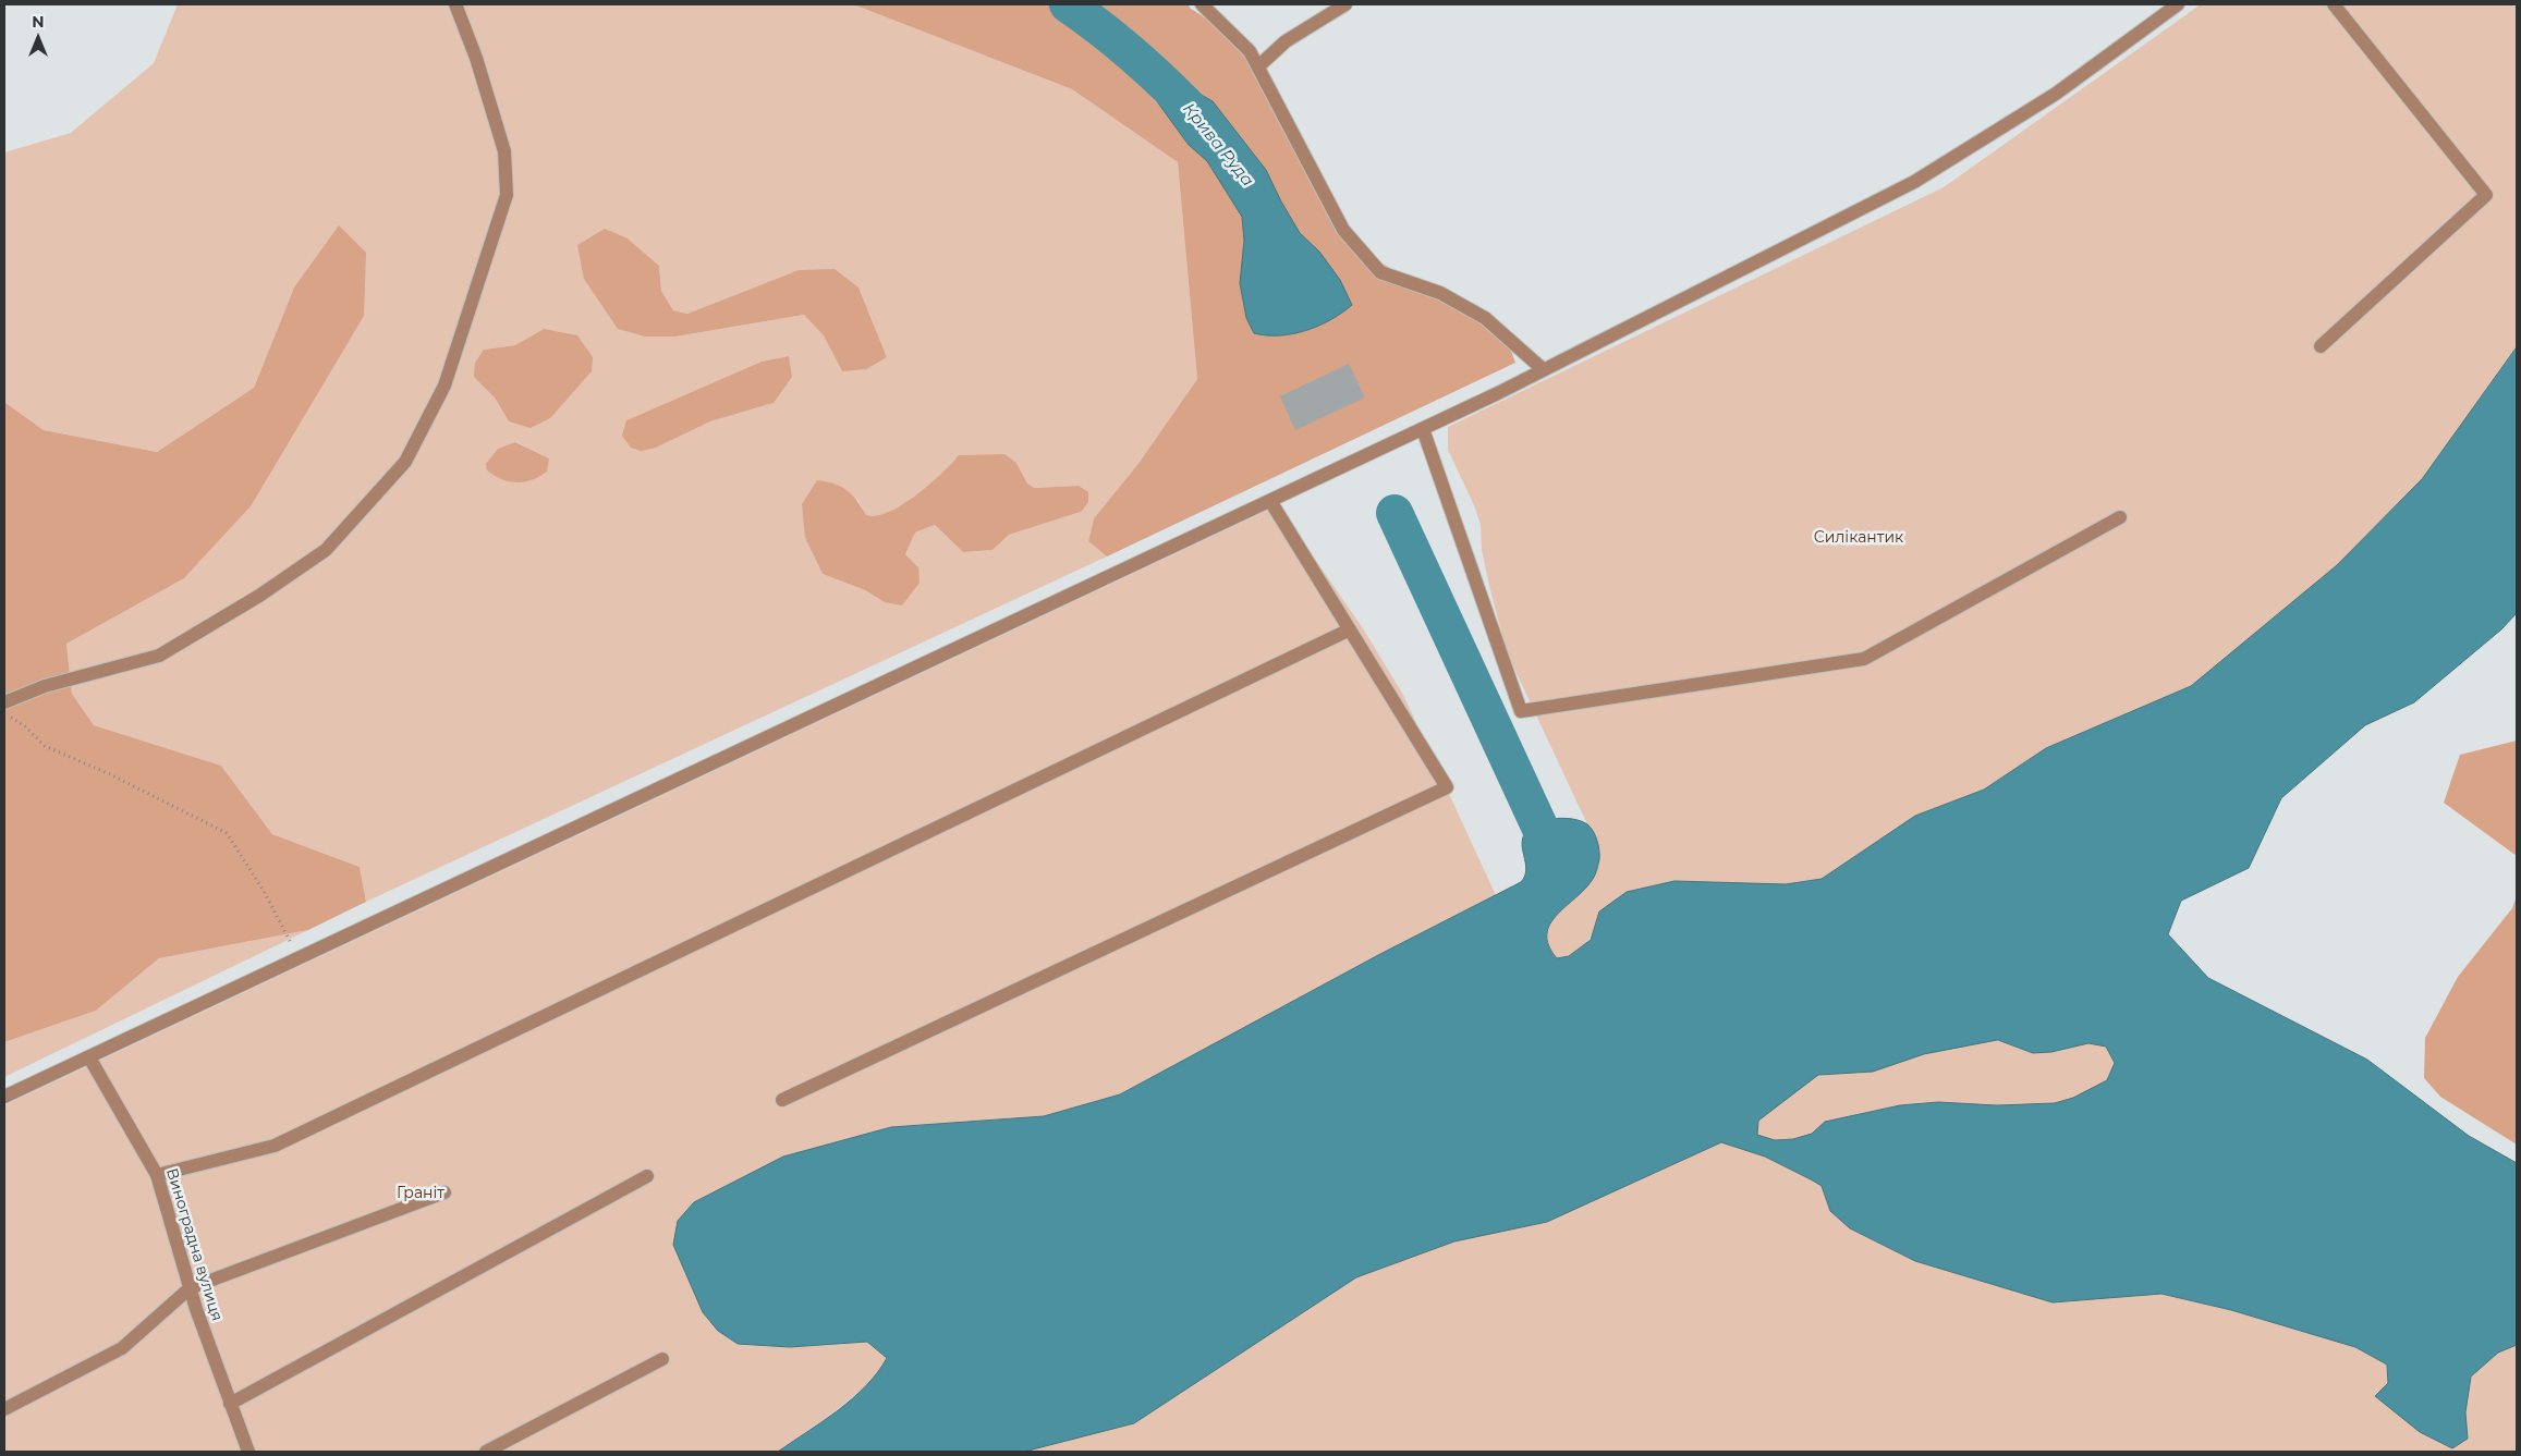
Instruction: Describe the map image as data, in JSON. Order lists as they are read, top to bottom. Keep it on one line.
{"streets":{"street":["Виноградна вулиця"]},"water":["Крива Руда"],"parks":["Силікантик","Граніт"],"north":"top"}
